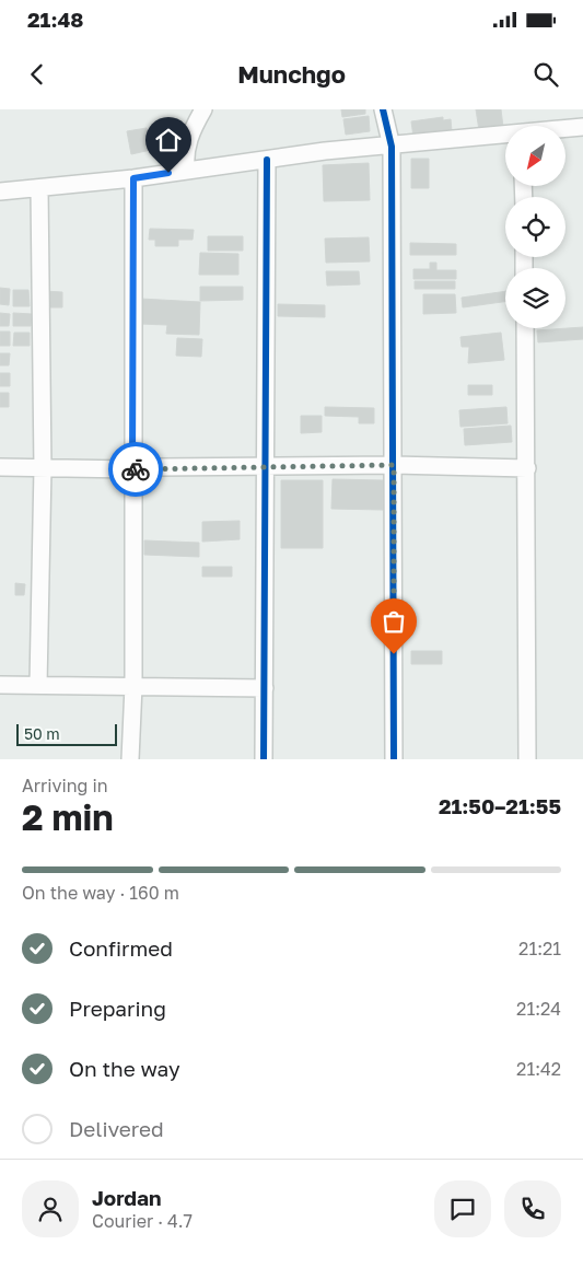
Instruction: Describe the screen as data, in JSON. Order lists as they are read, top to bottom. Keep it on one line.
{"scale_bar":"50 m","north":"bottom left","page":{"status":"21:48","header":"Munchgo","scale":"50 m","heading":["2 min","Arriving in","21:50–21:55"],"panel":["Jordan","Courier · 4.7"],"bar":"On the way · 160 m","list":[["Confirmed","21:21"],["Preparing","21:24"],["On the way","21:42"],"Delivered"]}}
